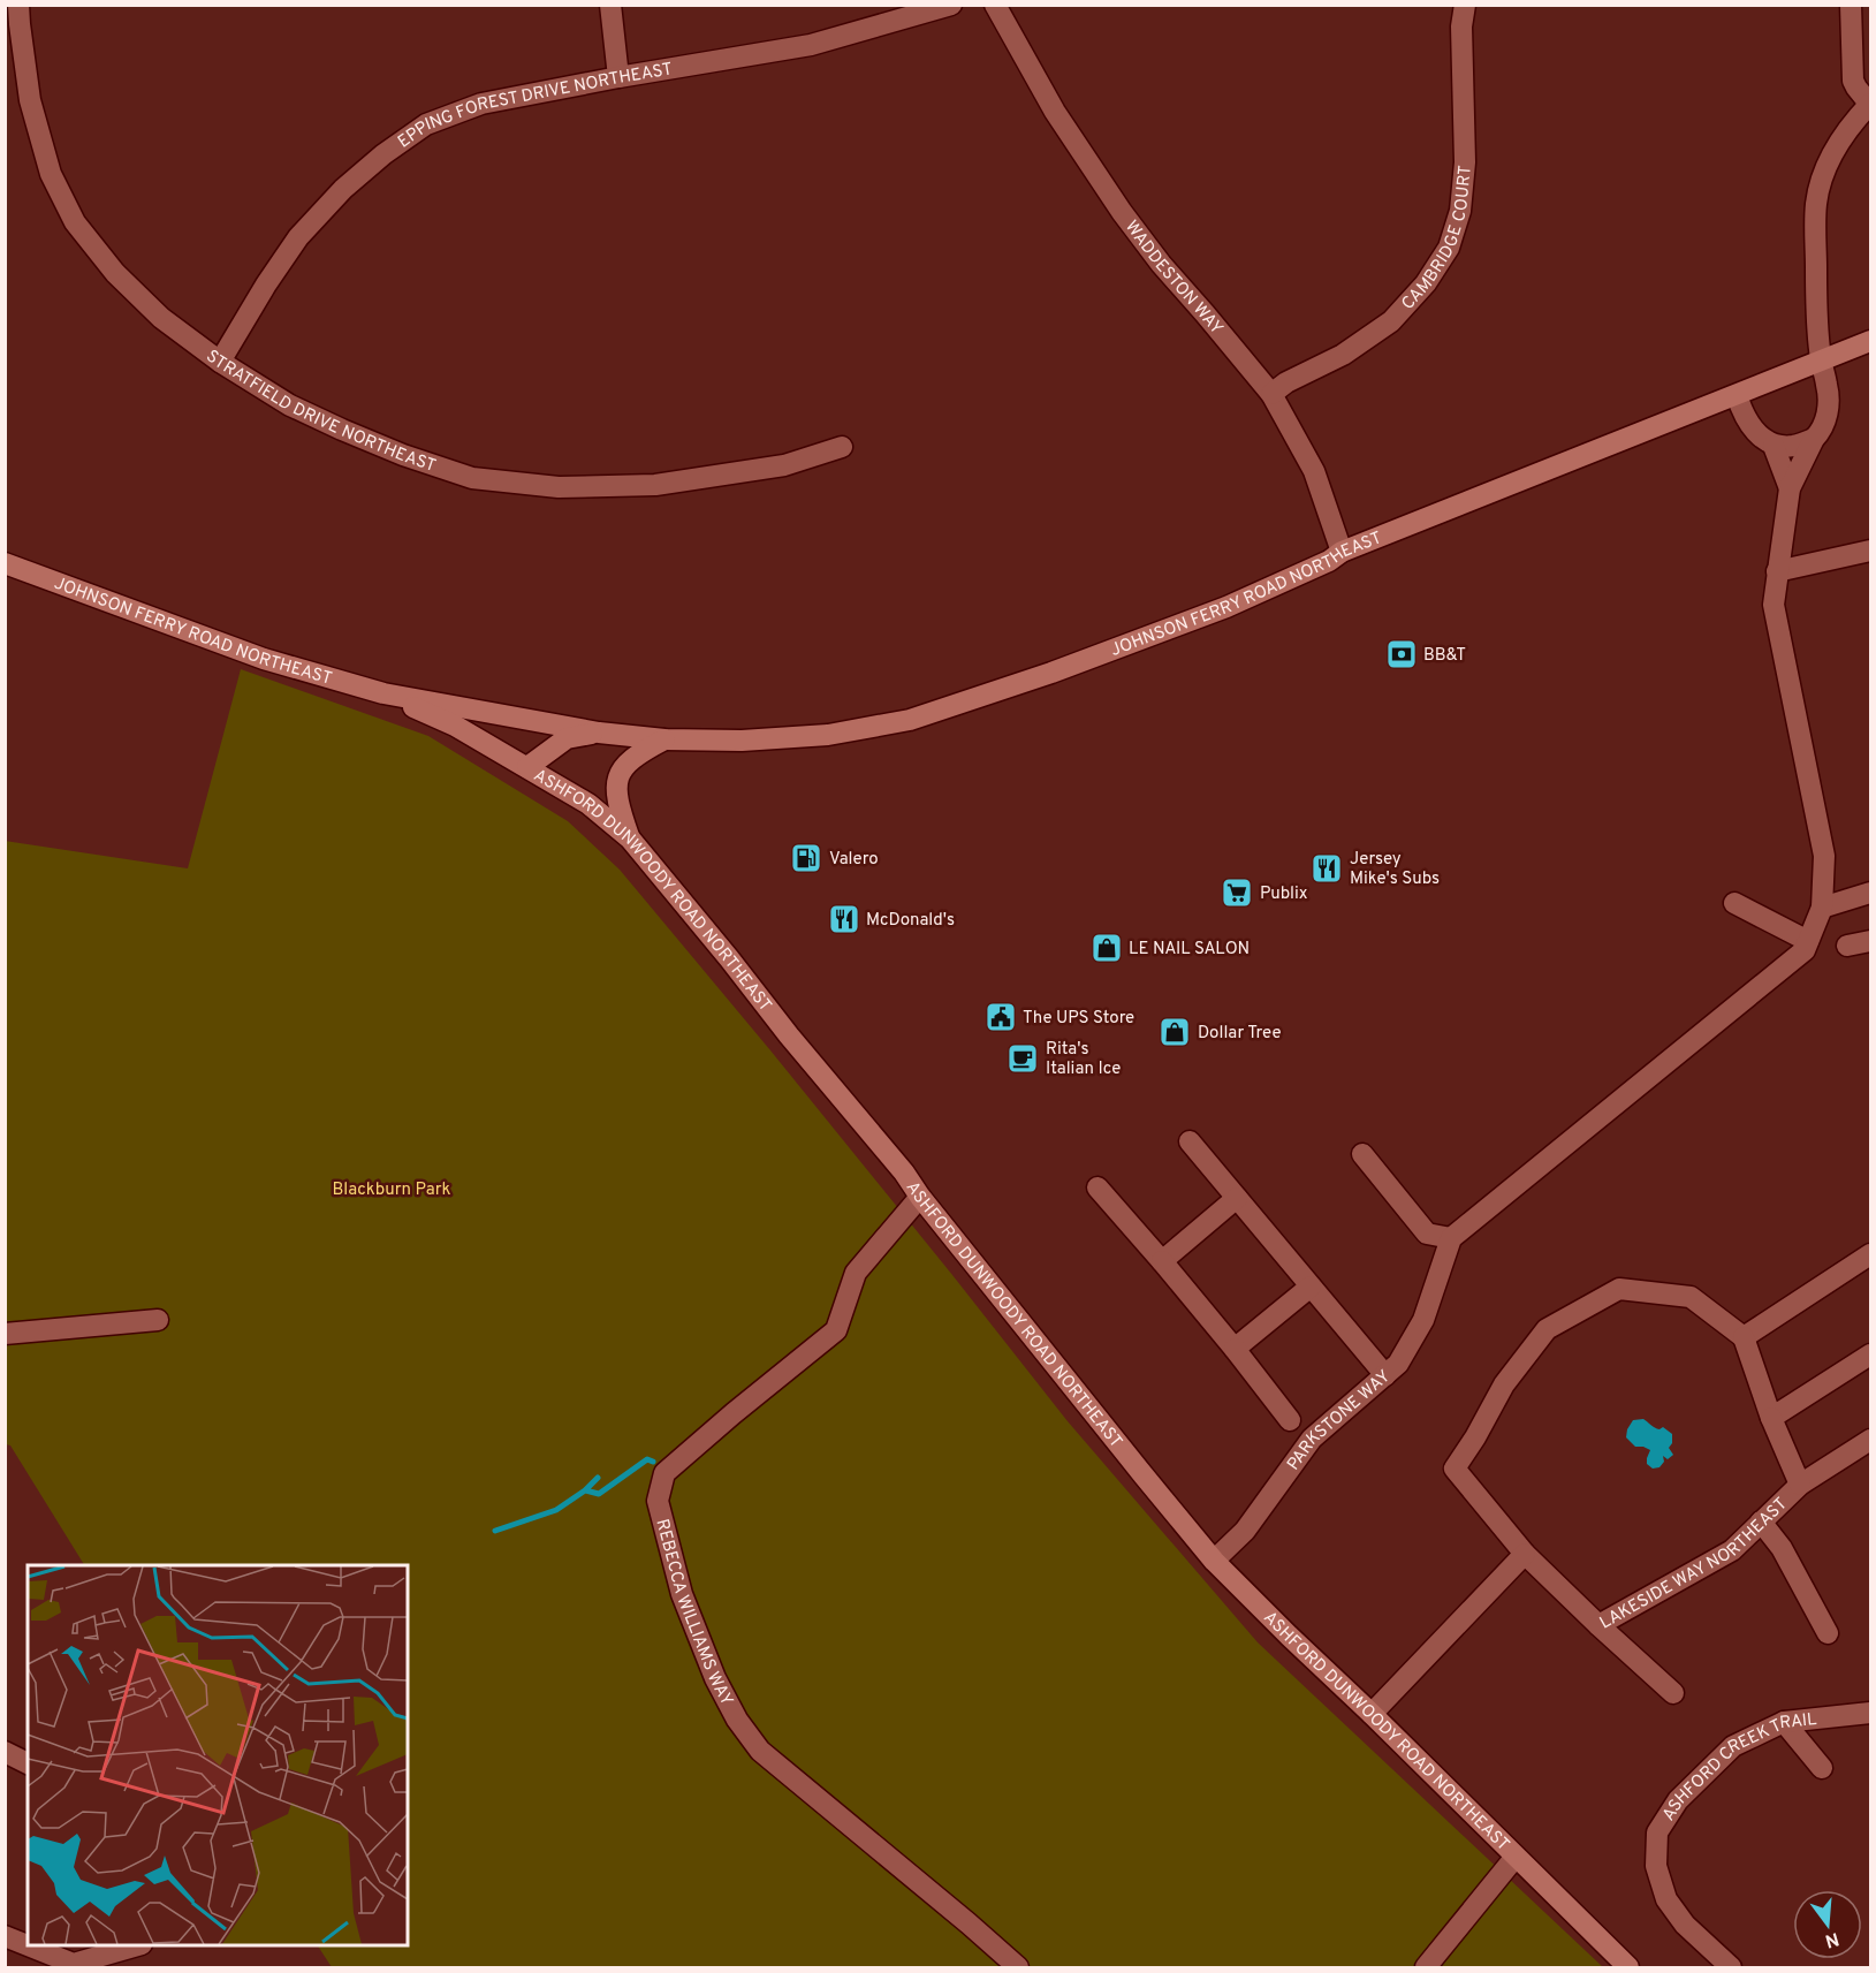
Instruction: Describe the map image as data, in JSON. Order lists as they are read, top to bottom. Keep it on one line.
{"streets":{"main road":["JOHNSON FERRY ROAD NORTHEAST","ASHFORD DUNWOODY ROAD NORTHEAST"],"street":["EPPING FOREST DRIVE NORTHEAST","CAMBRIDGE COURT","WADDESTON WAY","STRATFIELD DRIVE NORTHEAST","PARKSTONE WAY","LAKESIDE WAY NORTHEAST","REBECCA WILLIAMS WAY","ASHFORD CREEK TRAIL"]},"crossings":[["EPPING FOREST DRIVE NORTHEAST","STRATFIELD DRIVE NORTHEAST"],["CAMBRIDGE COURT","WADDESTON WAY"],["WADDESTON WAY","JOHNSON FERRY ROAD NORTHEAST"],["JOHNSON FERRY ROAD NORTHEAST","ASHFORD DUNWOODY ROAD NORTHEAST"],["ASHFORD DUNWOODY ROAD NORTHEAST","PARKSTONE WAY"],["ASHFORD DUNWOODY ROAD NORTHEAST","REBECCA WILLIAMS WAY"]],"parks":["Blackburn Park"],"places":{"bank":["BB&T"],"fuel station":["Valero"],"restaurant":["Jersey Mike's Subs","McDonald's"],"supermarket":["Publix"],"shop":["LE NAIL SALON","Dollar Tree"],"public building":["The UPS Store"],"cafe":["Rita's Italian Ice"]},"north":"bottom"}
